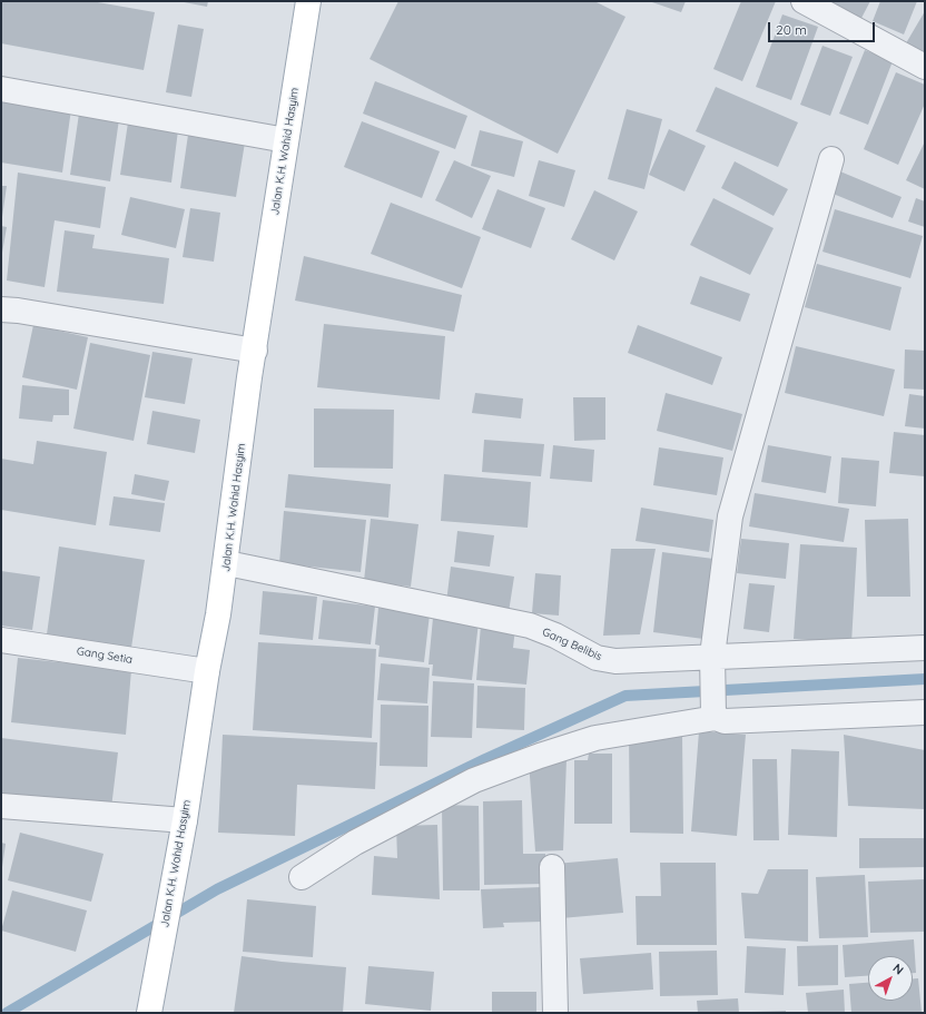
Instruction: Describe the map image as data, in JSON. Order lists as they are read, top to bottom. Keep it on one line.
{"streets":{"main road":["Jalan K.H. Wahid Hasyim"],"street":["Gang Belibis","Gang Setia"]},"crossings":[["Jalan K.H. Wahid Hasyim","Gang Belibis"],["Jalan K.H. Wahid Hasyim","Gang Setia"]],"scale_bar":"20 m","north":"top right"}
